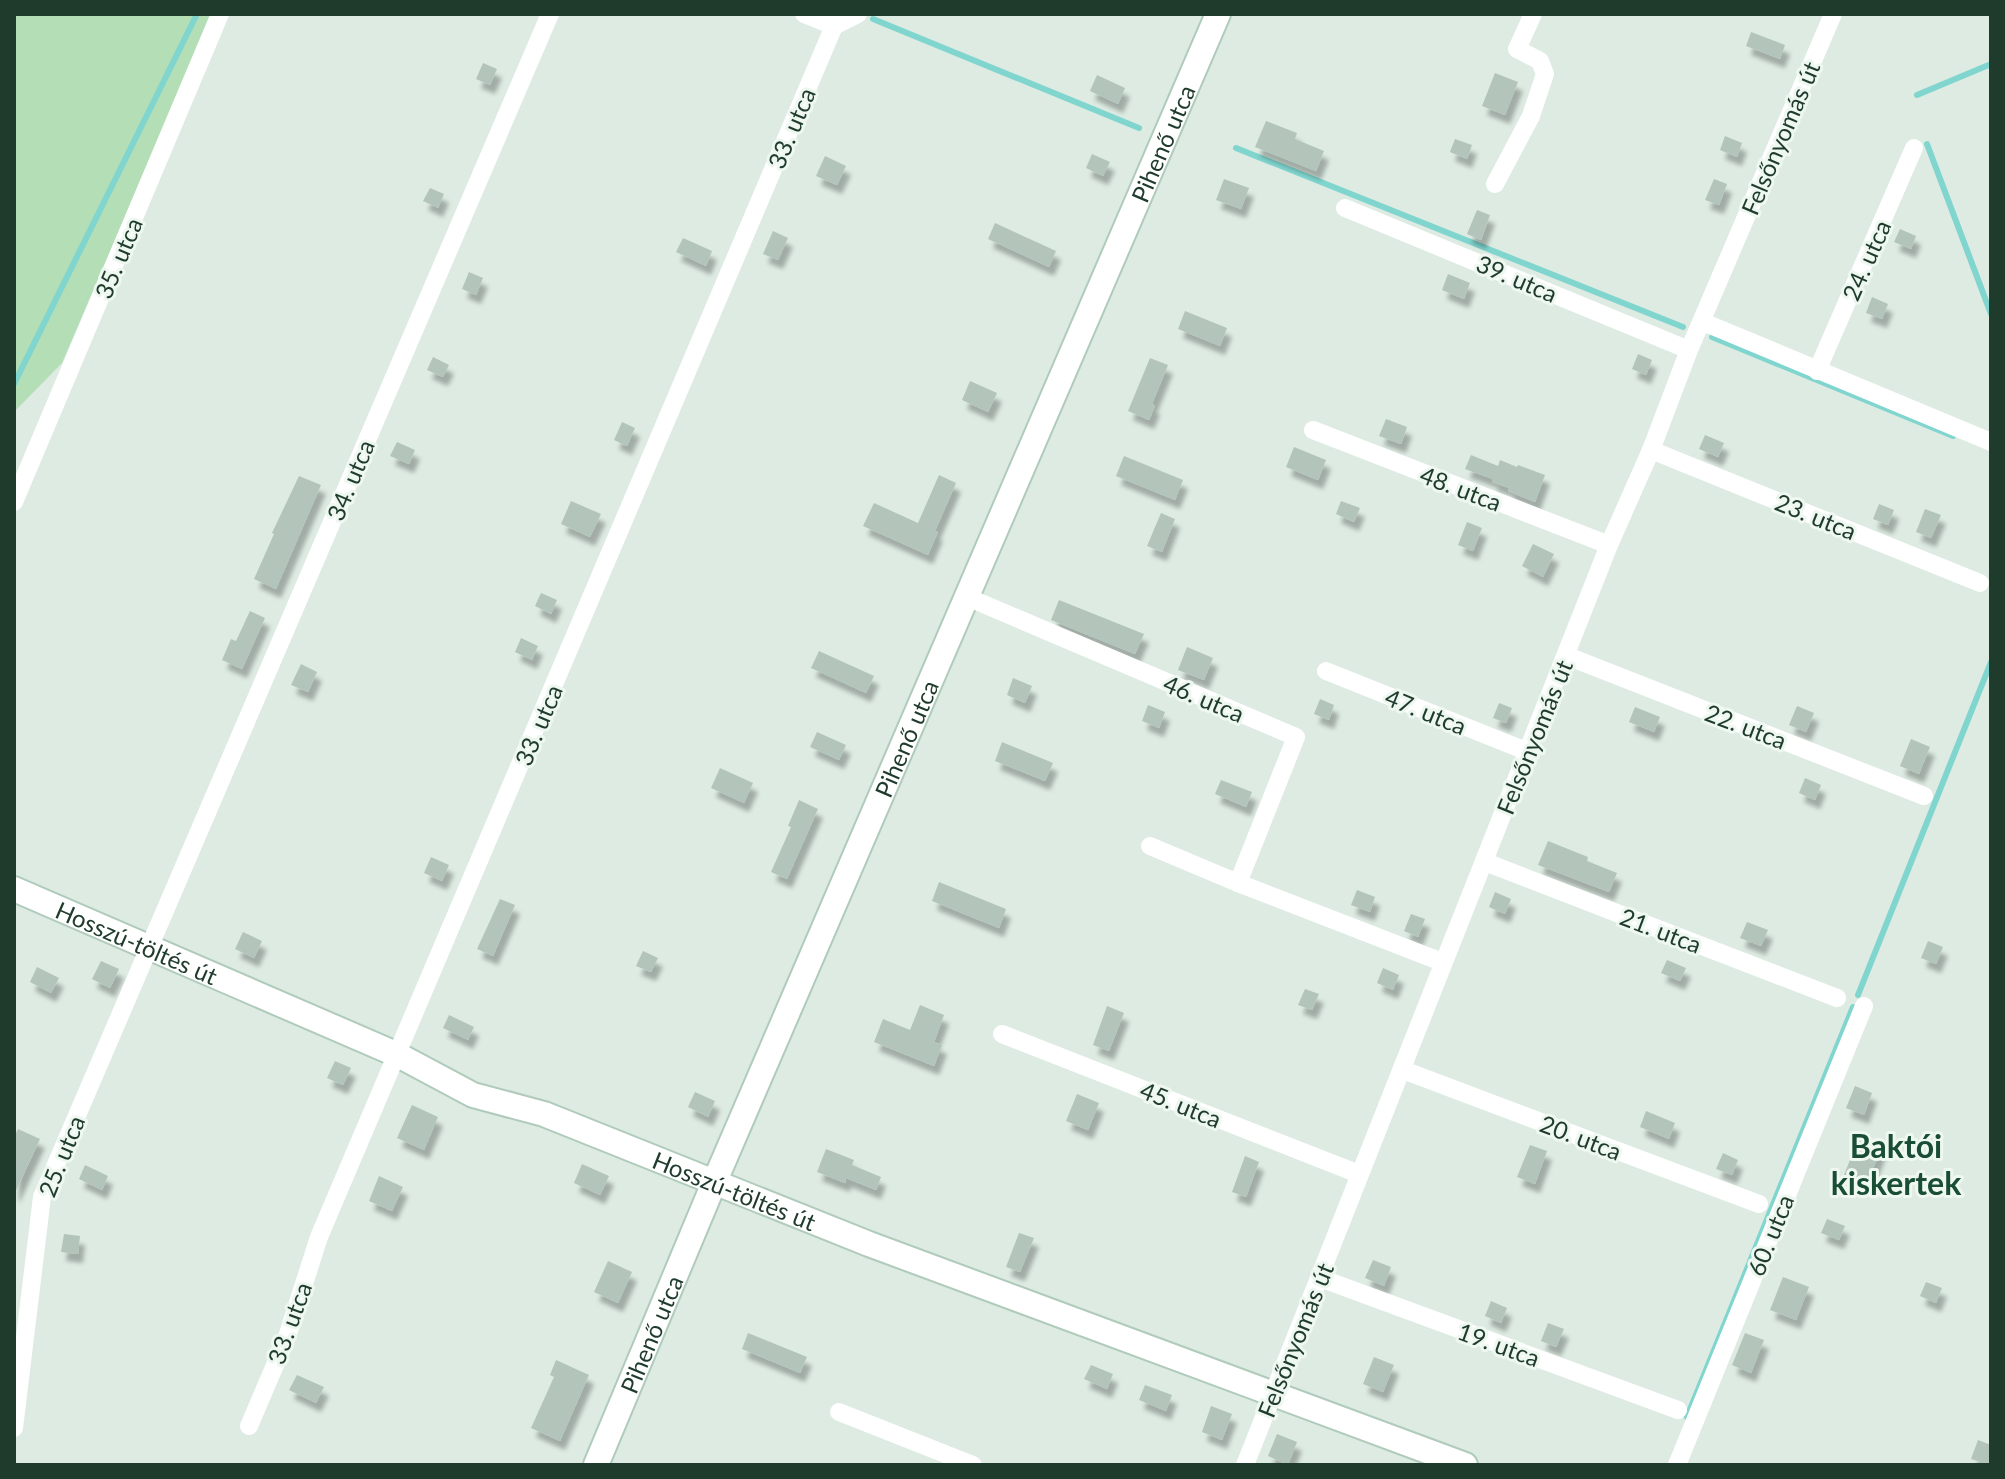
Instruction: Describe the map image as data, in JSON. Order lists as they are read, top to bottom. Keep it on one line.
{"streets":{"street":["33. utca","Felsőnyomás út","Pihenő utca","35. utca","24. utca","39. utca","34. utca","48. utca","23. utca","46. utca","47. utca","22. utca","21. utca","Hosszú-töltés út","45. utca","20. utca","25. utca","60. utca","19. utca"]},"crossings":[["33. utca","Hosszú-töltés út"],["Felsőnyomás út","39. utca"],["Felsőnyomás út","48. utca"],["Felsőnyomás út","23. utca"],["Felsőnyomás út","47. utca"],["Felsőnyomás út","22. utca"],["Felsőnyomás út","21. utca"],["Felsőnyomás út","Hosszú-töltés út"],["Felsőnyomás út","45. utca"],["Felsőnyomás út","20. utca"],["Felsőnyomás út","19. utca"],["Pihenő utca","46. utca"],["Pihenő utca","Hosszú-töltés út"],["34. utca","Hosszú-töltés út"],["34. utca","25. utca"],["Hosszú-töltés út","25. utca"]],"districts":["Baktói kiskertek"]}
